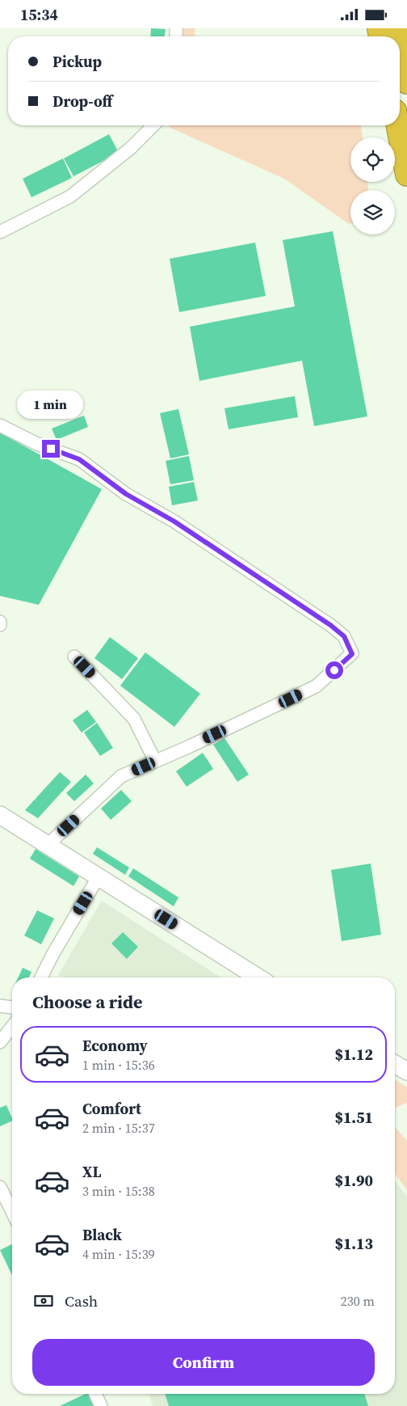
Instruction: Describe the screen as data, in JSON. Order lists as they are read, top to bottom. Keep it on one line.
{"page":{"status":"15:34","banner":["Pickup","Drop-off"],"bubble":"1 min","heading":"Choose a ride","list":[{"name":"Economy","note":"1 min · 15:36","value":"$1.12"},{"name":"Comfort","note":"2 min · 15:37","value":"$1.51"},{"name":"XL","note":"3 min · 15:38","value":"$1.90"},{"name":"Black","note":"4 min · 15:39","value":"$1.13"}],"pay":["Cash","230 m"],"buttons":"Confirm"}}
